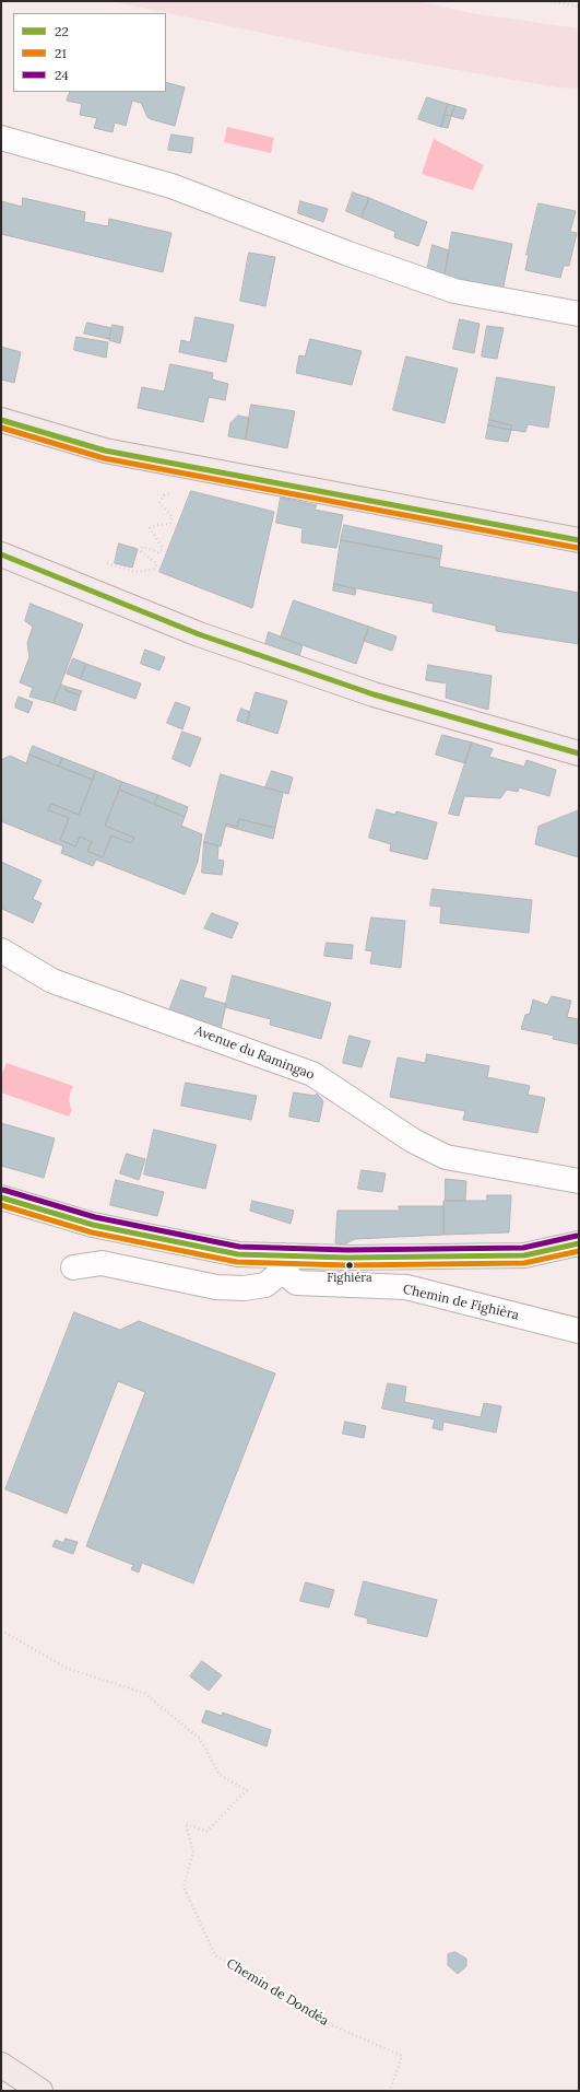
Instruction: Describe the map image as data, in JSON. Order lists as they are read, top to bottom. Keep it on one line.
{"streets":{"street":["Avenue du Ramingao","Chemin de Fighièra"],"path":["Chemin de Dondéa"]},"places":["Fighiéra"],"lines":["transit line 22","transit line 21","transit line 24"],"legend":["22","21","24"]}
